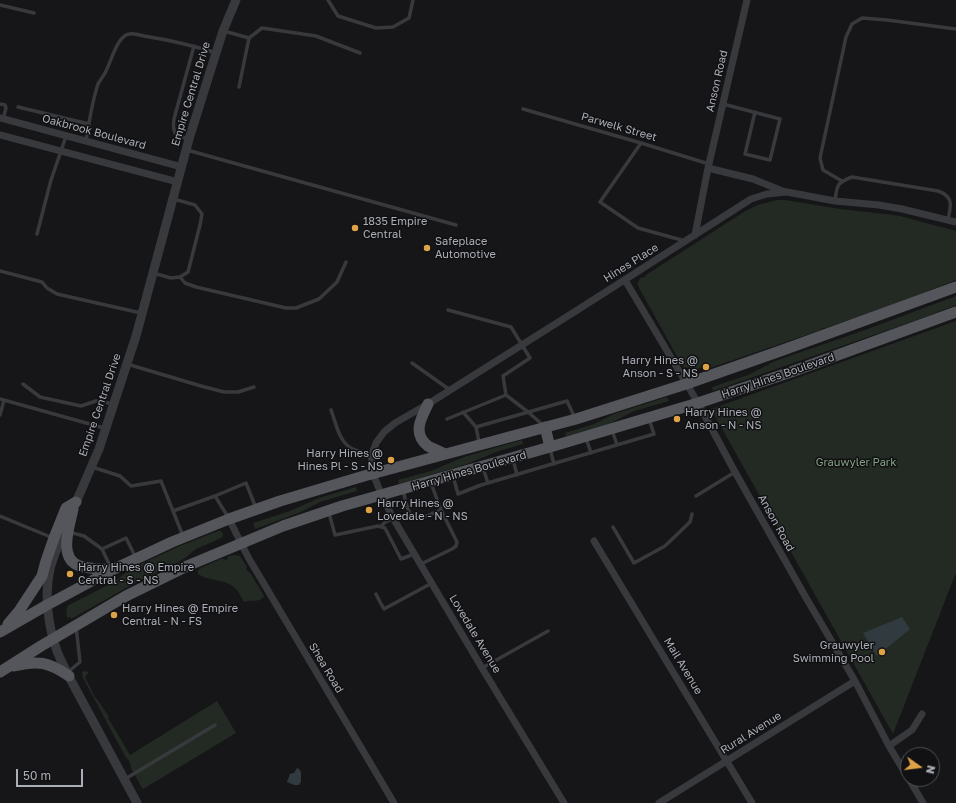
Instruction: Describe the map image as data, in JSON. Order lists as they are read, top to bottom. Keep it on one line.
{"streets":{"main road":["Harry Hines Boulevard"],"street":["Anson Road","Empire Central Drive","Oakbrook Boulevard","Hines Place","Lovedale Avenue","Mail Avenue","Shea Road","Rural Avenue"],"lane":["Parwelk Street"]},"crossings":[["Anson Road","Parwelk Street"],["Anson Road","Hines Place"],["Anson Road","Harry Hines Boulevard"],["Anson Road","Rural Avenue"],["Empire Central Drive","Oakbrook Boulevard"],["Hines Place","Harry Hines Boulevard"],["Hines Place","Lovedale Avenue"],["Harry Hines Boulevard","Lovedale Avenue"],["Harry Hines Boulevard","Shea Road"],["Mail Avenue","Rural Avenue"]],"parks":["Grauwyler Park"],"places":["1835 Empire Central","Safeplace Automotive","Harry Hines @ Anson - S - NS","Harry Hines @ Anson - N - NS","Harry Hines @ Hines Pl - S - NS","Harry Hines @ Lovedale - N - NS","Harry Hines @ Empire Central - S - NS","Harry Hines @ Empire Central - N - FS","Grauwyler Swimming Pool"],"scale_bar":"50 m","north":"right"}
